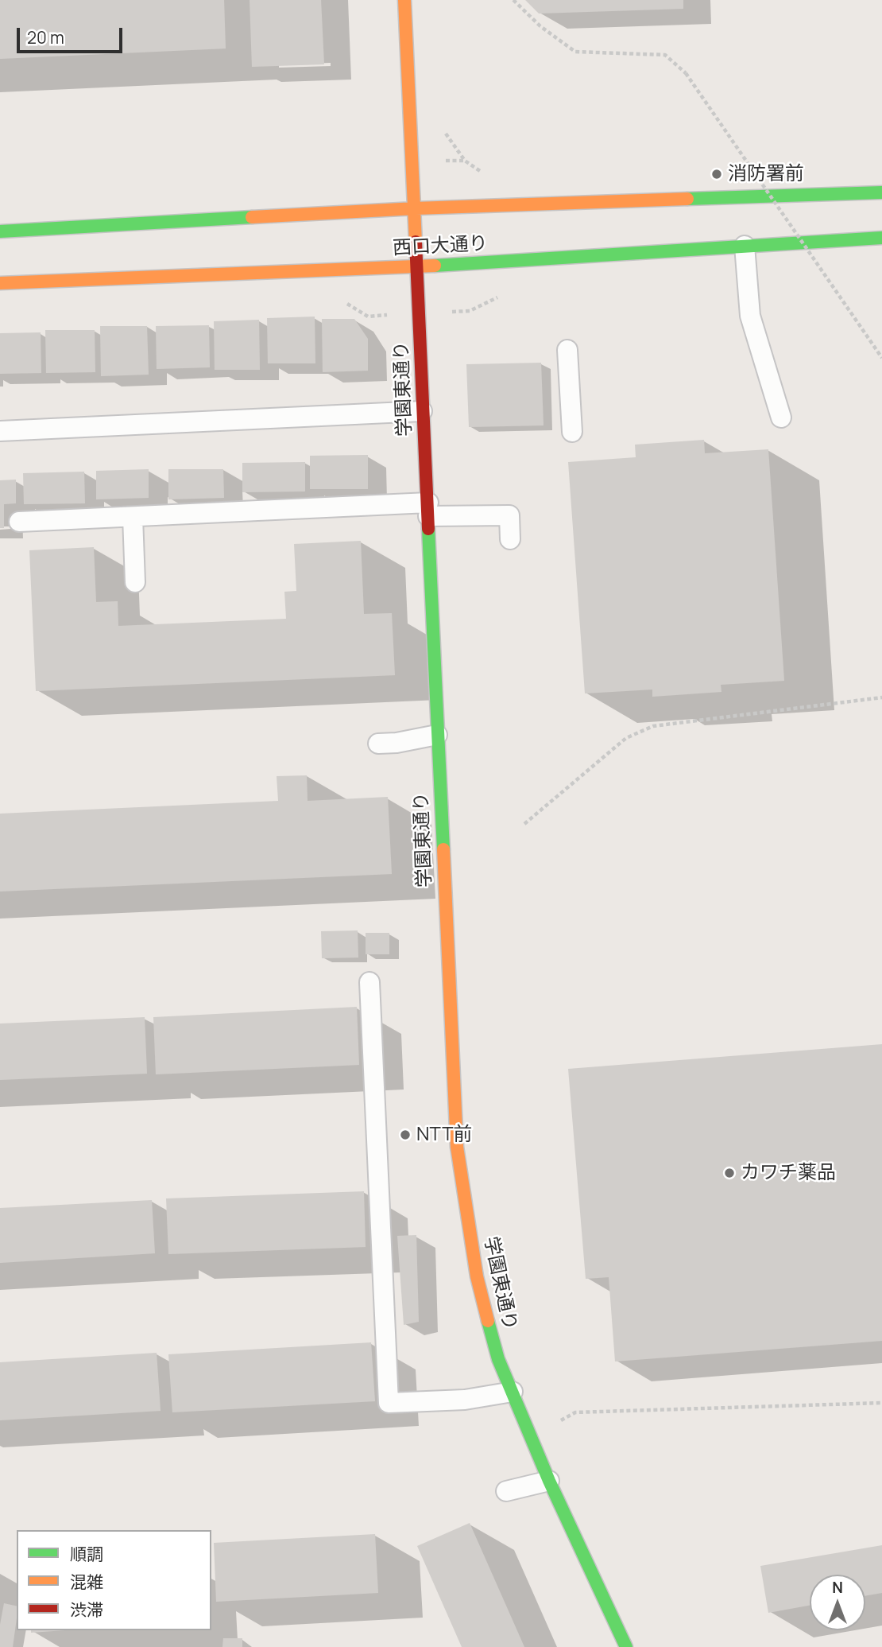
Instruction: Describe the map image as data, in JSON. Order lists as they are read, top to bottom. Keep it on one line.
{"streets":{"street":["西口大通り","学園東通り"]},"crossings":[["西口大通り","学園東通り"]],"places":["消防署前","NTT前","カワチ薬品"],"legend":["順調","混雑","渋滞"],"scale_bar":"20 m","north":"top"}
